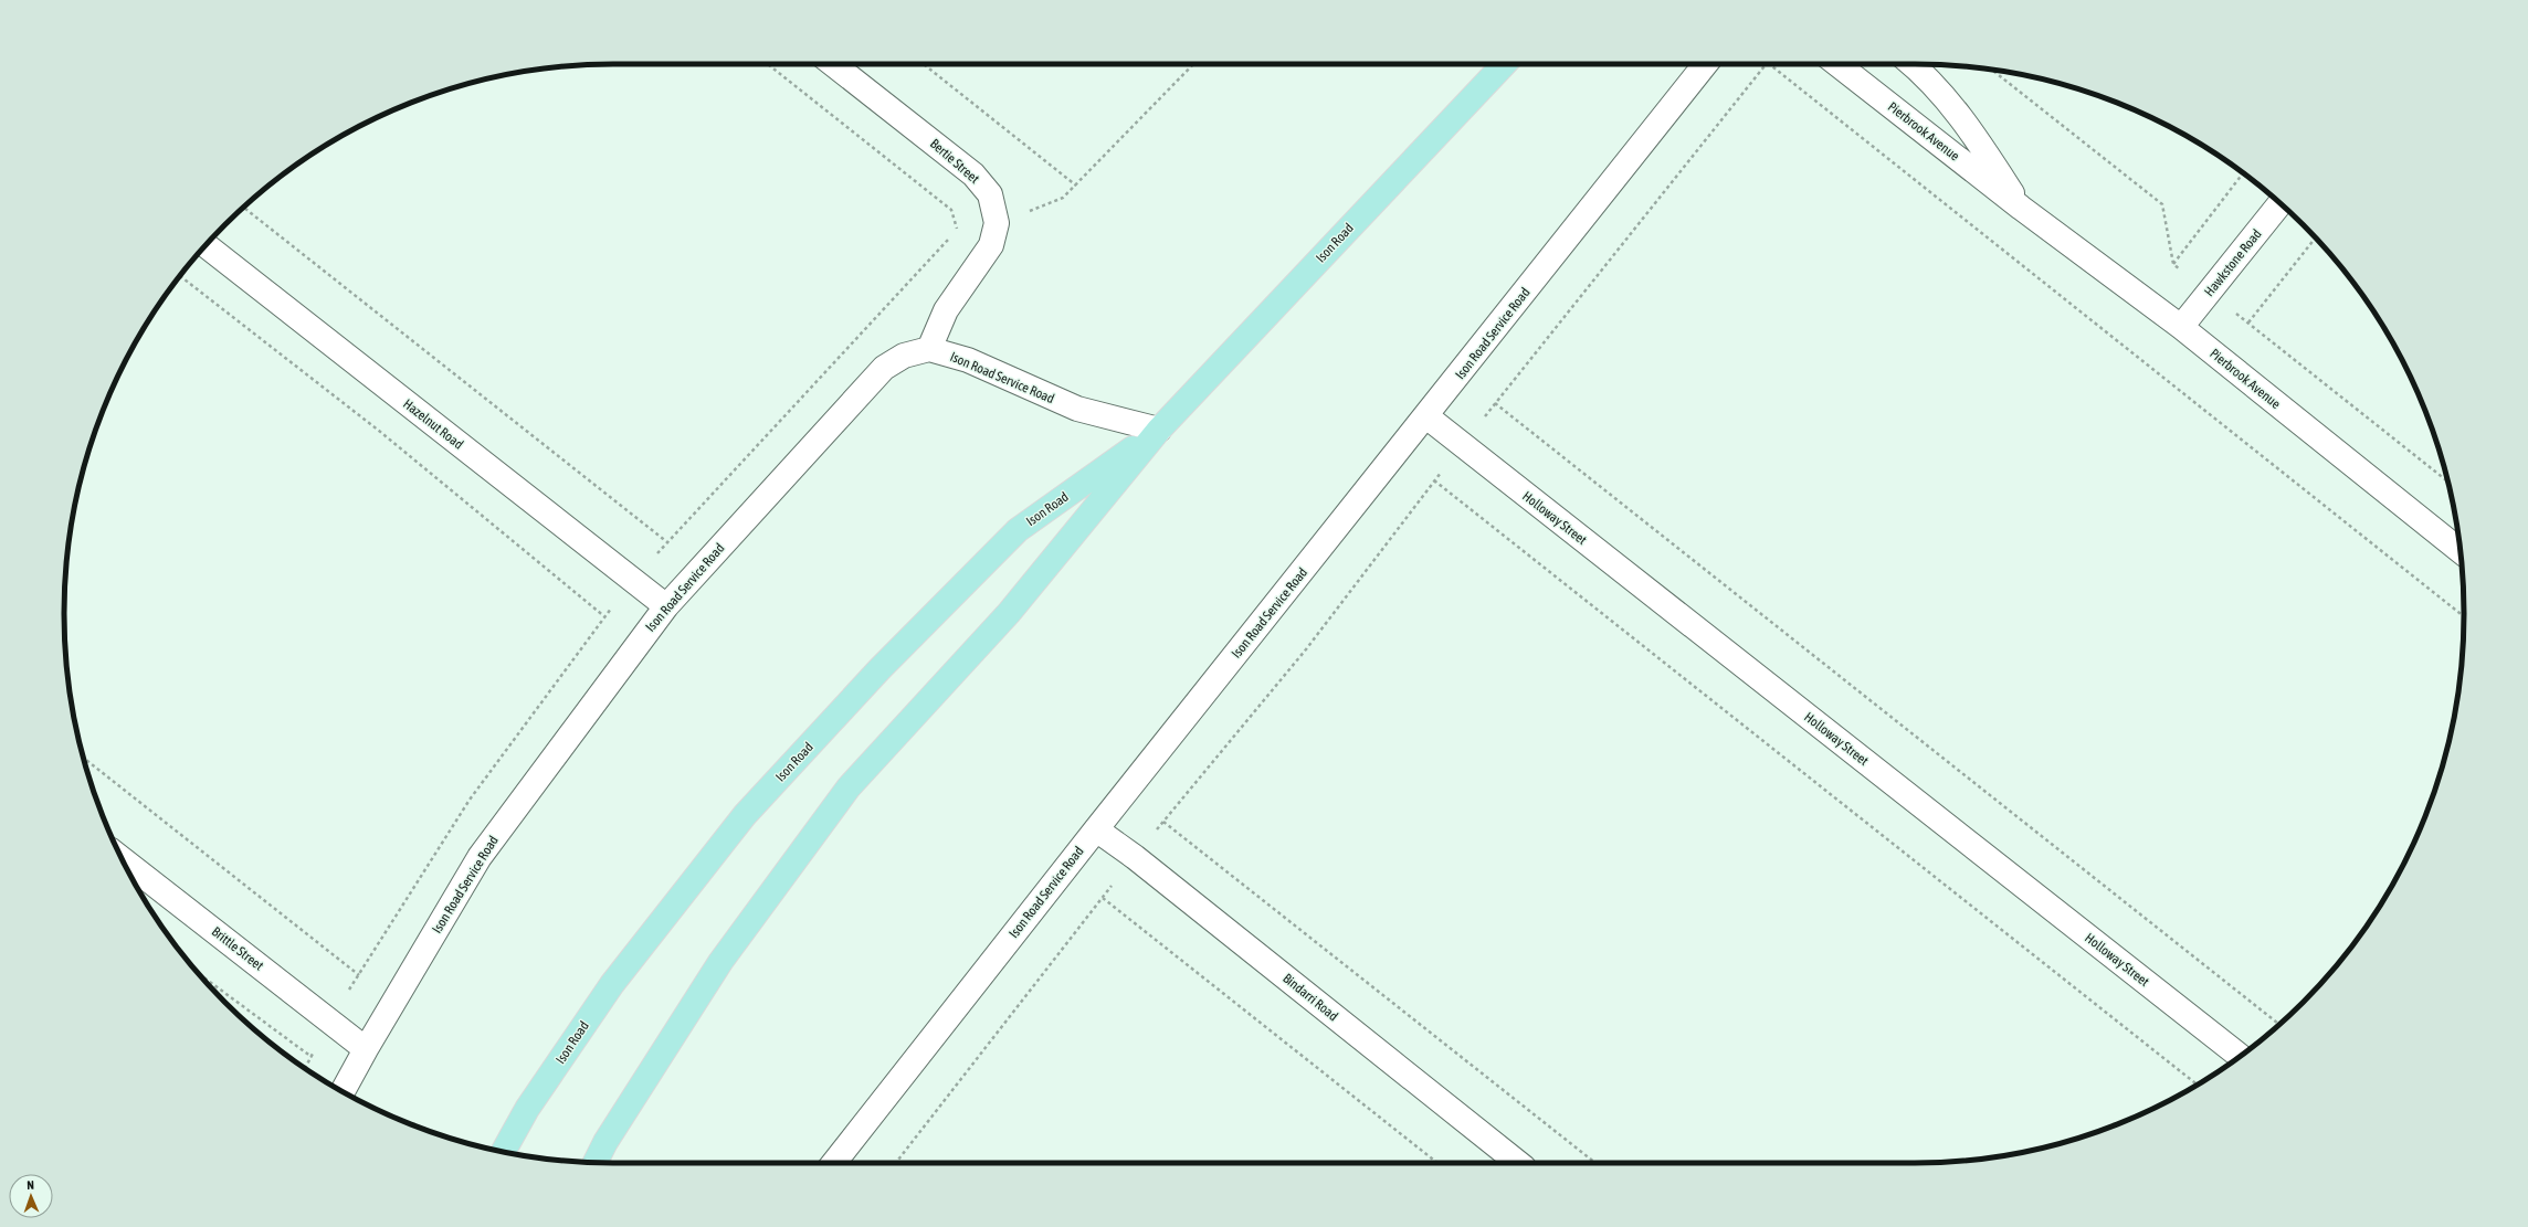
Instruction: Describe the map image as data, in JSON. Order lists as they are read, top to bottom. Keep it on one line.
{"streets":{"main road":["Ison Road"],"street":["Pierbrook Avenue","Bertie Street","Hawkstone Road","Ison Road Service Road","Hazelnut Road","Holloway Street","Brittle Street","Bindarri Road"]},"crossings":[["Pierbrook Avenue","Hawkstone Road"],["Bertie Street","Ison Road Service Road"],["Ison Road","Ison Road Service Road"],["Ison Road Service Road","Hazelnut Road"],["Ison Road Service Road","Holloway Street"],["Ison Road Service Road","Brittle Street"],["Ison Road Service Road","Bindarri Road"]],"north":"top"}
